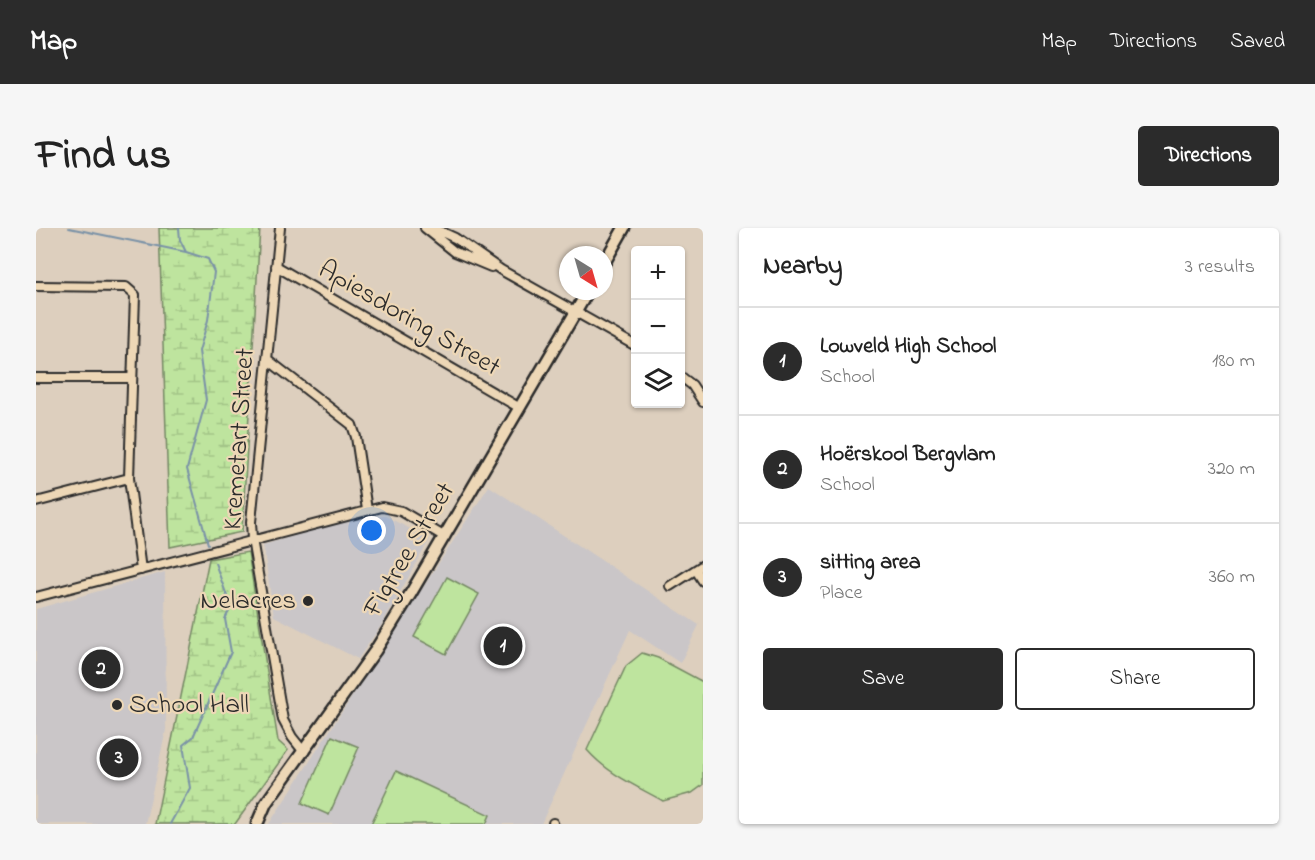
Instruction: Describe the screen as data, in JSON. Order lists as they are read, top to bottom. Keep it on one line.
{"streets":{"street":["Apiesdoring Street","Kremetart Street","Figtree Street"]},"crossings":[["Apiesdoring Street","Kremetart Street"],["Apiesdoring Street","Figtree Street"],["Kremetart Street","Figtree Street"]],"places":["Nelacres","School Hall"],"north":"bottom right","page":{"header":"Map","nav":["Map","Directions","Saved"],"title":"Find us","buttons":["Directions",["Save","Share"]],"heading":["Nearby","3 results"],"map_buttons":["+","−"],"list":[{"mark":"1","name":"Lowveld High School","note":"School","value":"180 m"},{"mark":"2","name":"Hoërskool Bergvlam","note":"School","value":"320 m"},{"mark":"3","name":"sitting area","note":"Place","value":"360 m"}],"pins":["1","2","3"]}}
